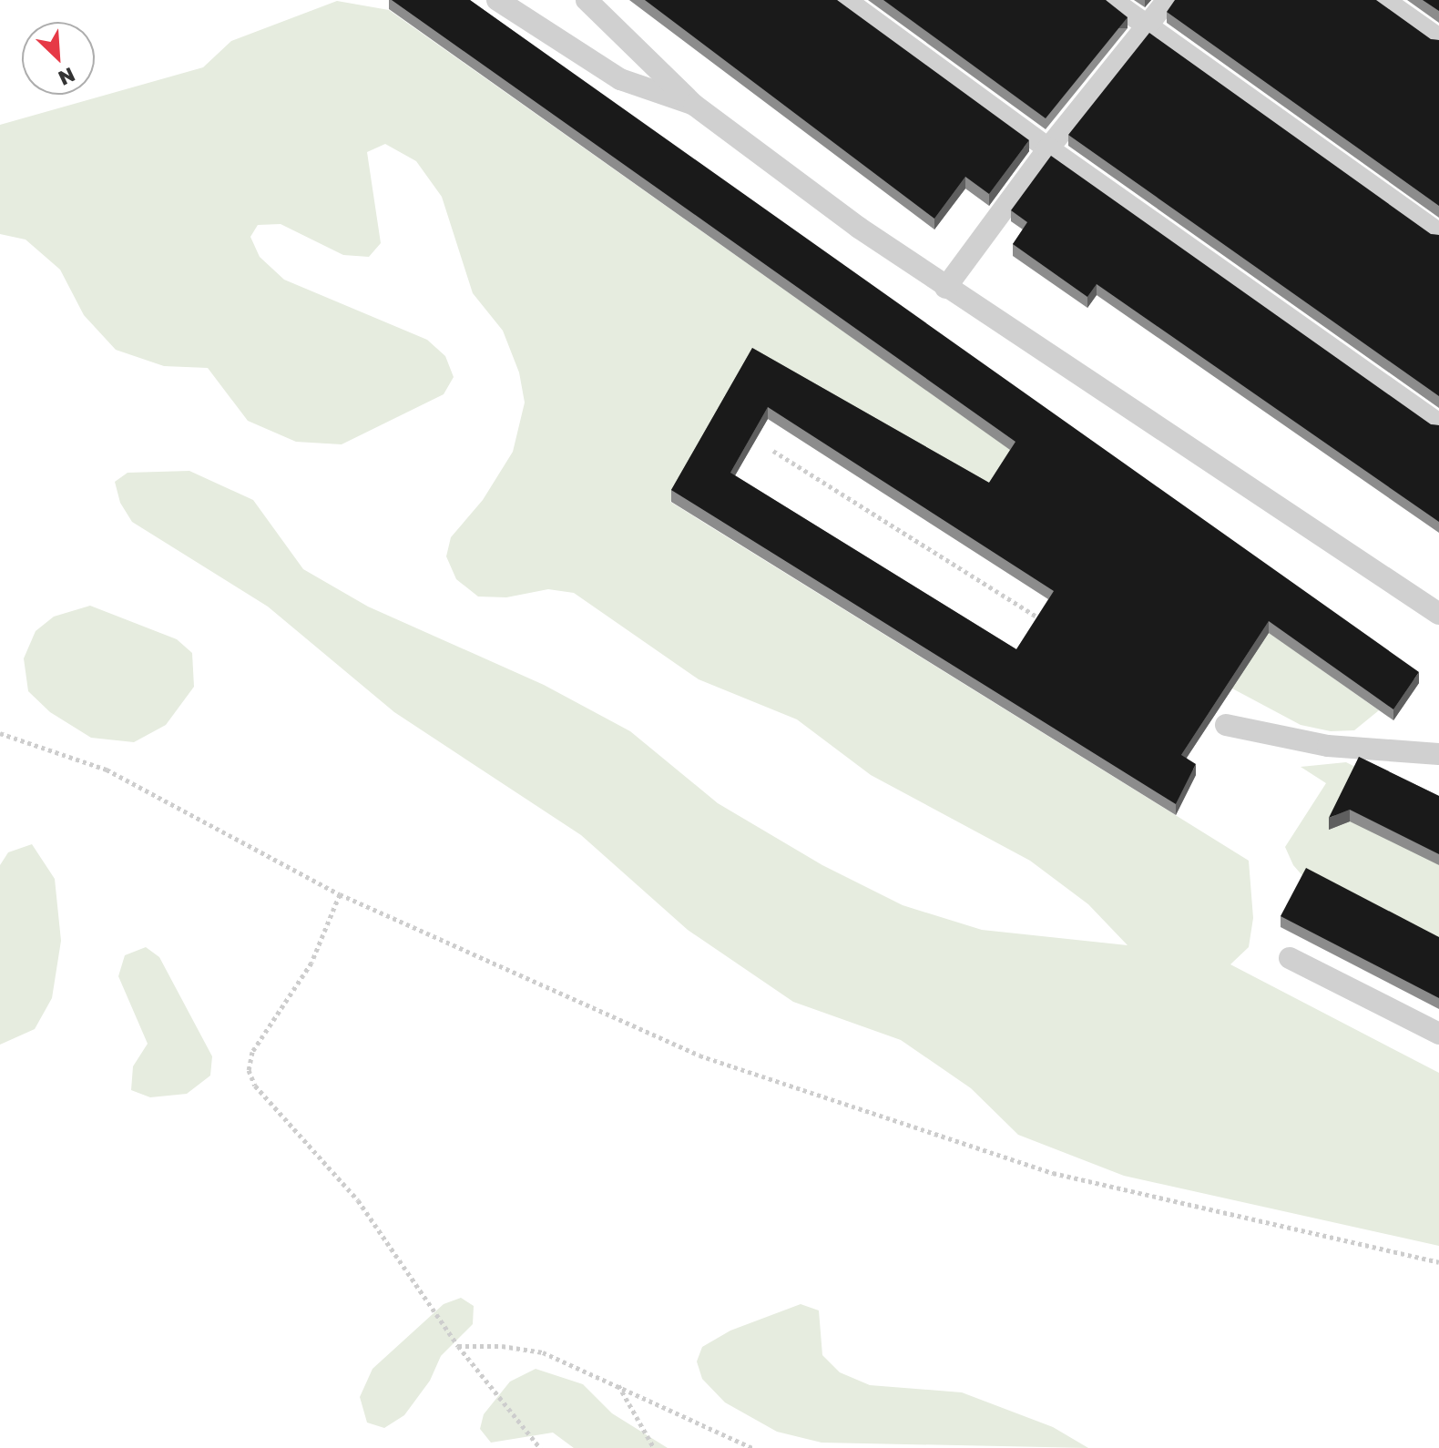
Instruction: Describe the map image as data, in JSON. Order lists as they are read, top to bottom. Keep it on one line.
{"north":"bottom right"}
